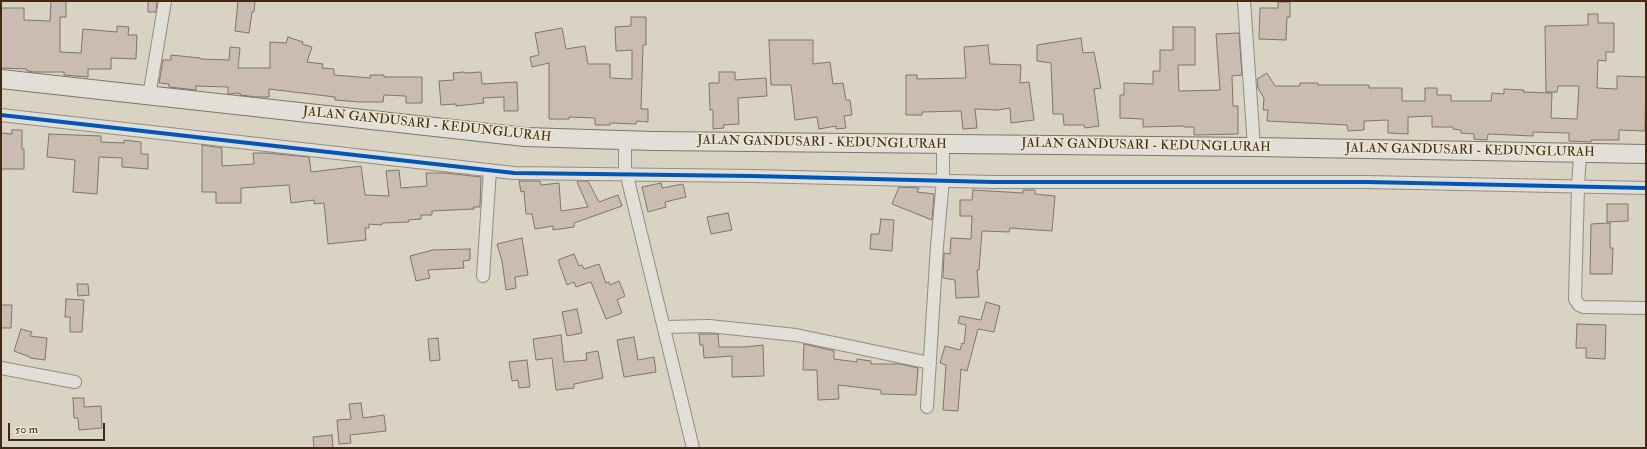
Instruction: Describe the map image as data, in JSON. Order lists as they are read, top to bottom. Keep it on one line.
{"streets":{"street":["JALAN GANDUSARI - KEDUNGLURAH"]},"scale_bar":"50 m"}
